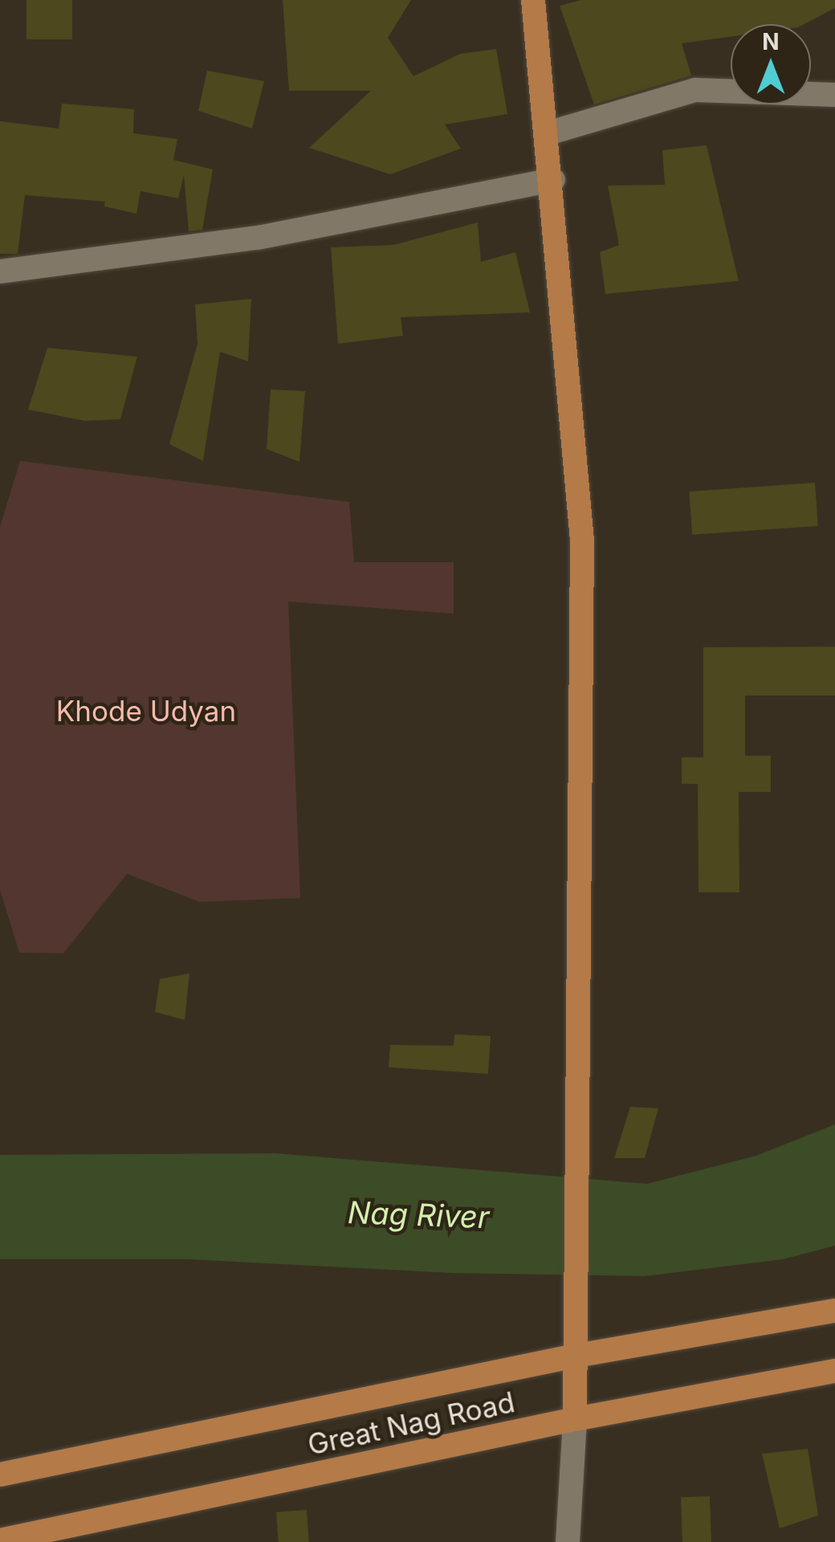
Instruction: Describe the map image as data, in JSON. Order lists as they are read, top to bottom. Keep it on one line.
{"streets":{"main road":["Great Nag Road"]},"water":["Nag River"],"parks":["Khode Udyan"],"north":"top"}
